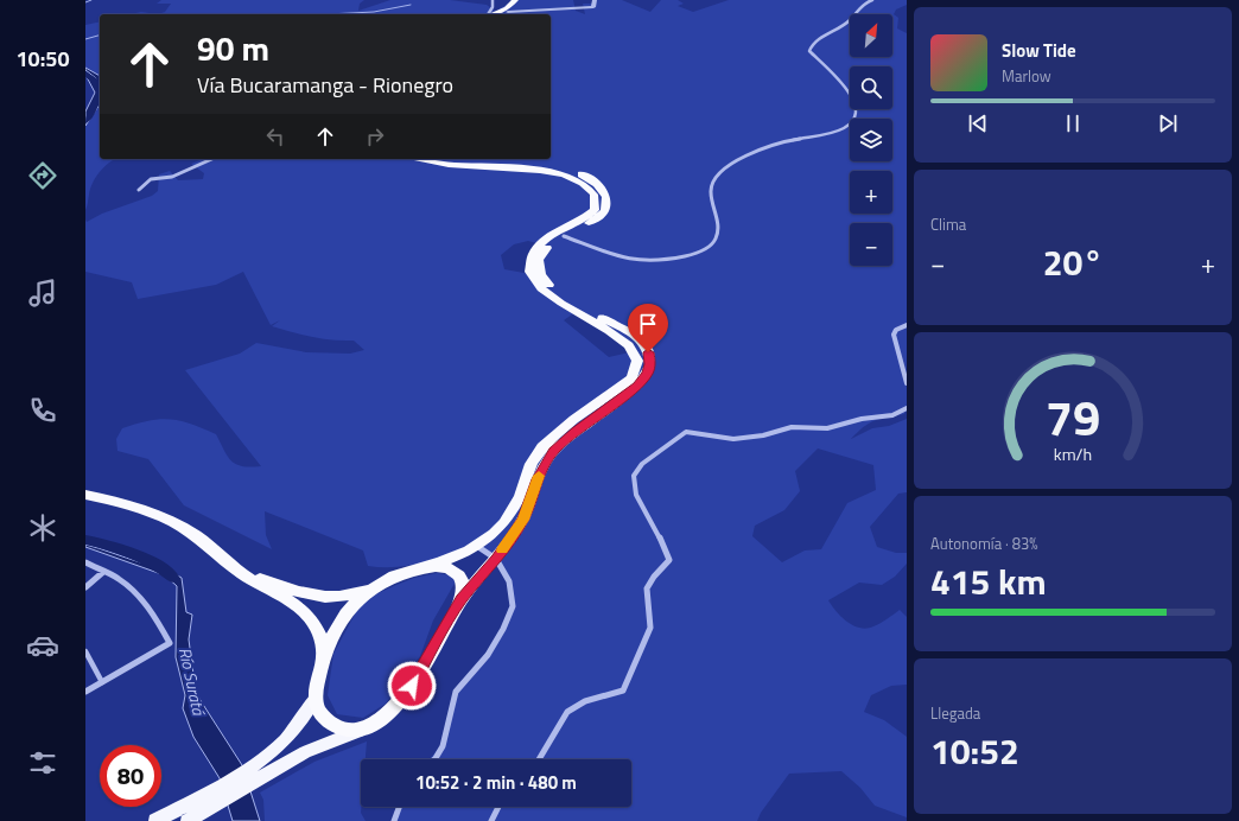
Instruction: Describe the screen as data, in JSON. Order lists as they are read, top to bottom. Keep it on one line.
{"water":["Río Suratá"],"north":"top right","page":{"tabs":"10:50","map_buttons":["+","−"],"turn":["90 m","Vía Bucaramanga - Rionegro"],"song":["Slow Tide","Marlow"],"tile":["Clima",["Autonomía · 83%","415 km"],["Llegada","10:52"]],"heat":["−","20°","+"],"limit":"80","trip":"10:52 · 2 min · 480 m","gauge":["79","km/h"]}}
